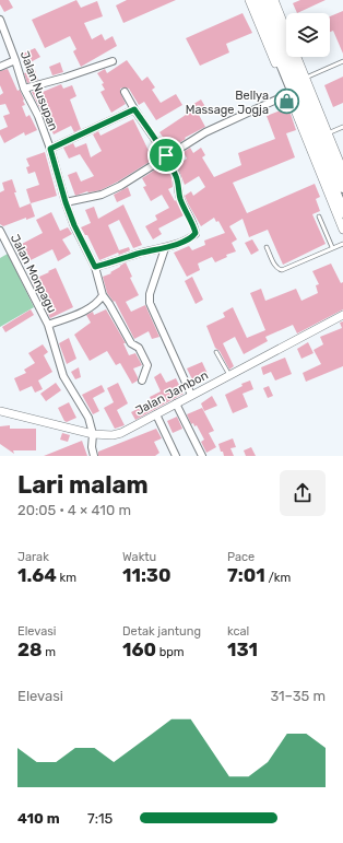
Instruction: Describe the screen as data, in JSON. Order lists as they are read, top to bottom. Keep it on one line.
{"streets":{"street":["Jalan Nusupan","Jalan Monpagu","Jalan Jambon"]},"places":{"shop":["Bellya Massage Jogja"]},"page":{"heading":["Lari malam","20:05 · 4 × 410 m"],"stats":[["Jarak","1.64 km"],["Waktu","11:30"],["Pace","7:01 /km"],["Elevasi","28 m"],["Detak jantung","160 bpm"],["kcal","131"]],"chart":["Elevasi","31–35 m"],"list":[{"name":"410 m","note":"7:15"}]}}
